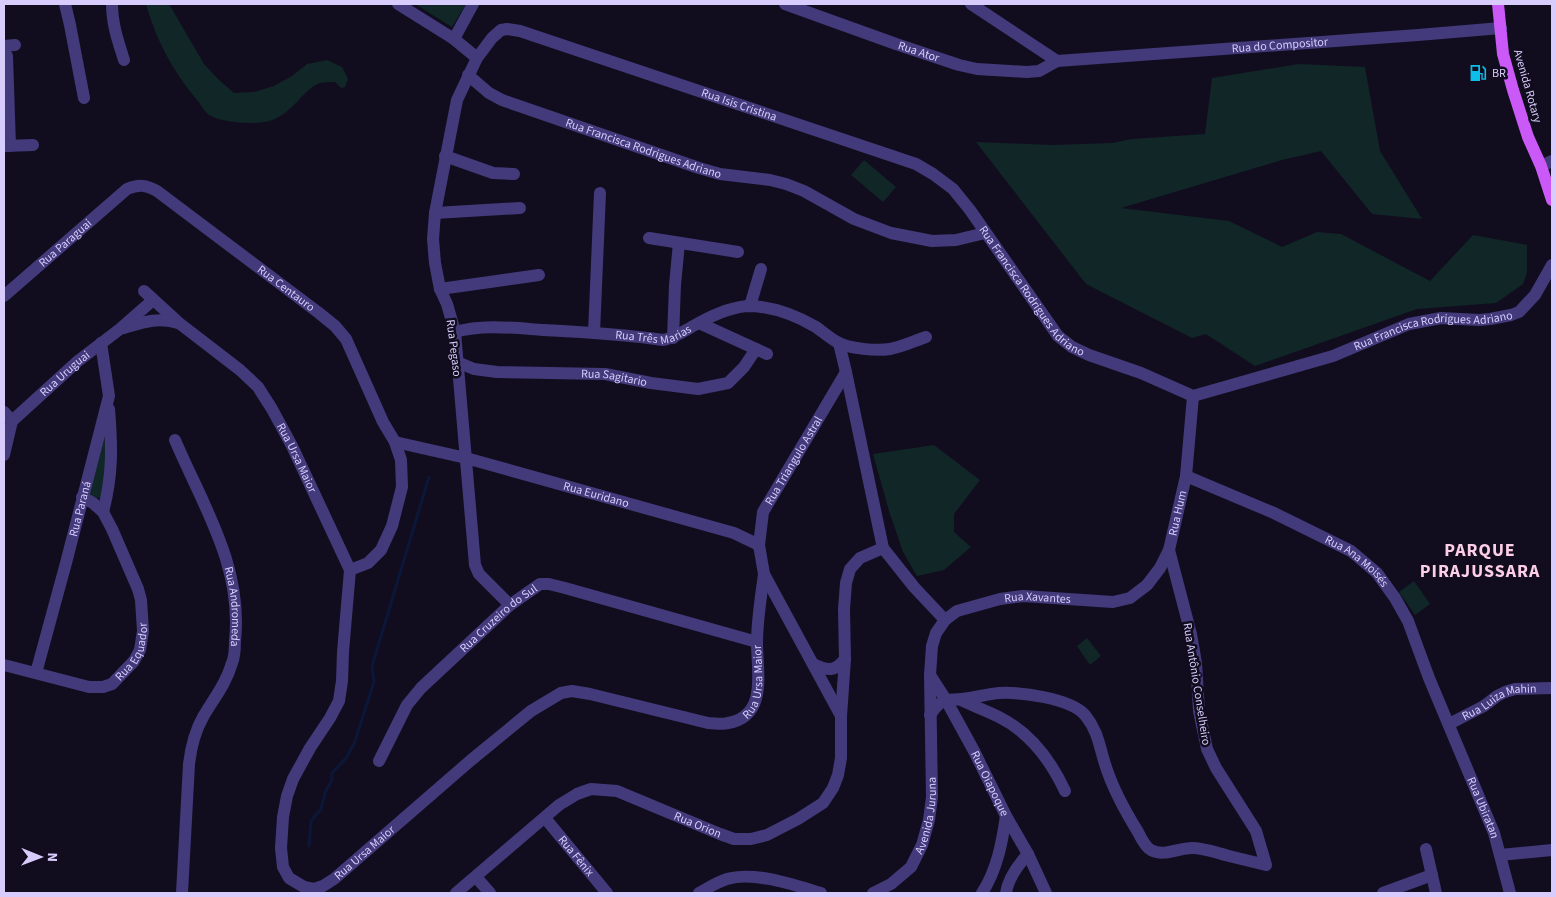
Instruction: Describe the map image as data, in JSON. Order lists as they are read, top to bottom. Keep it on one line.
{"streets":{"main road":["Avenida Rotary"],"street":["Rua do Compositor","Rua Ator","Rua Isis Cristina","Rua Francisca Rodrigues Adriano","Rua Paraguai","Rua Centauro","Rua Três Marias","Rua Pegaso","Rua Uruguai","Rua Sagitario","Rua Ursa Maior","Rua Triangulo Astral","Rua Euridano","Rua Paraná","Rua Hum","Rua Ana Moisés","Rua Xavantes","Rua Andromeda","Rua Cruzeiro do Sul","Rua Equador","Rua Antônio Conselheiro","Rua Luiza Mahin","Rua Oiapoque","Rua Ubiratan","Avenida Juruna","Rua Orion","Rua Fênix"]},"crossings":[["Rua do Compositor","Rua Ator"],["Rua do Compositor","Avenida Rotary"],["Rua Isis Cristina","Rua Francisca Rodrigues Adriano"],["Rua Isis Cristina","Rua Pegaso"],["Rua Francisca Rodrigues Adriano","Rua Pegaso"],["Rua Francisca Rodrigues Adriano","Rua Hum"],["Rua Paraguai","Rua Centauro"],["Rua Centauro","Rua Ursa Maior"],["Rua Centauro","Rua Euridano"],["Rua Três Marias","Rua Pegaso"],["Rua Três Marias","Rua Sagitario"],["Rua Pegaso","Rua Sagitario"],["Rua Pegaso","Rua Euridano"],["Rua Pegaso","Rua Cruzeiro do Sul"],["Rua Uruguai","Rua Ursa Maior"],["Rua Uruguai","Rua Paraná"],["Rua Ursa Maior","Rua Triangulo Astral"],["Rua Ursa Maior","Rua Cruzeiro do Sul"],["Rua Triangulo Astral","Rua Euridano"],["Rua Triangulo Astral","Rua Orion"],["Rua Paraná","Rua Equador"],["Rua Hum","Rua Ana Moisés"],["Rua Hum","Rua Xavantes"],["Rua Hum","Rua Antônio Conselheiro"],["Rua Ana Moisés","Rua Luiza Mahin"],["Rua Ana Moisés","Rua Ubiratan"],["Rua Xavantes","Rua Antônio Conselheiro"],["Rua Luiza Mahin","Rua Ubiratan"],["Rua Oiapoque","Avenida Juruna"],["Rua Orion","Rua Fênix"]],"districts":["PARQUE PIRAJUSSARA"],"places":{"fuel station":["BR"]},"north":"right"}
